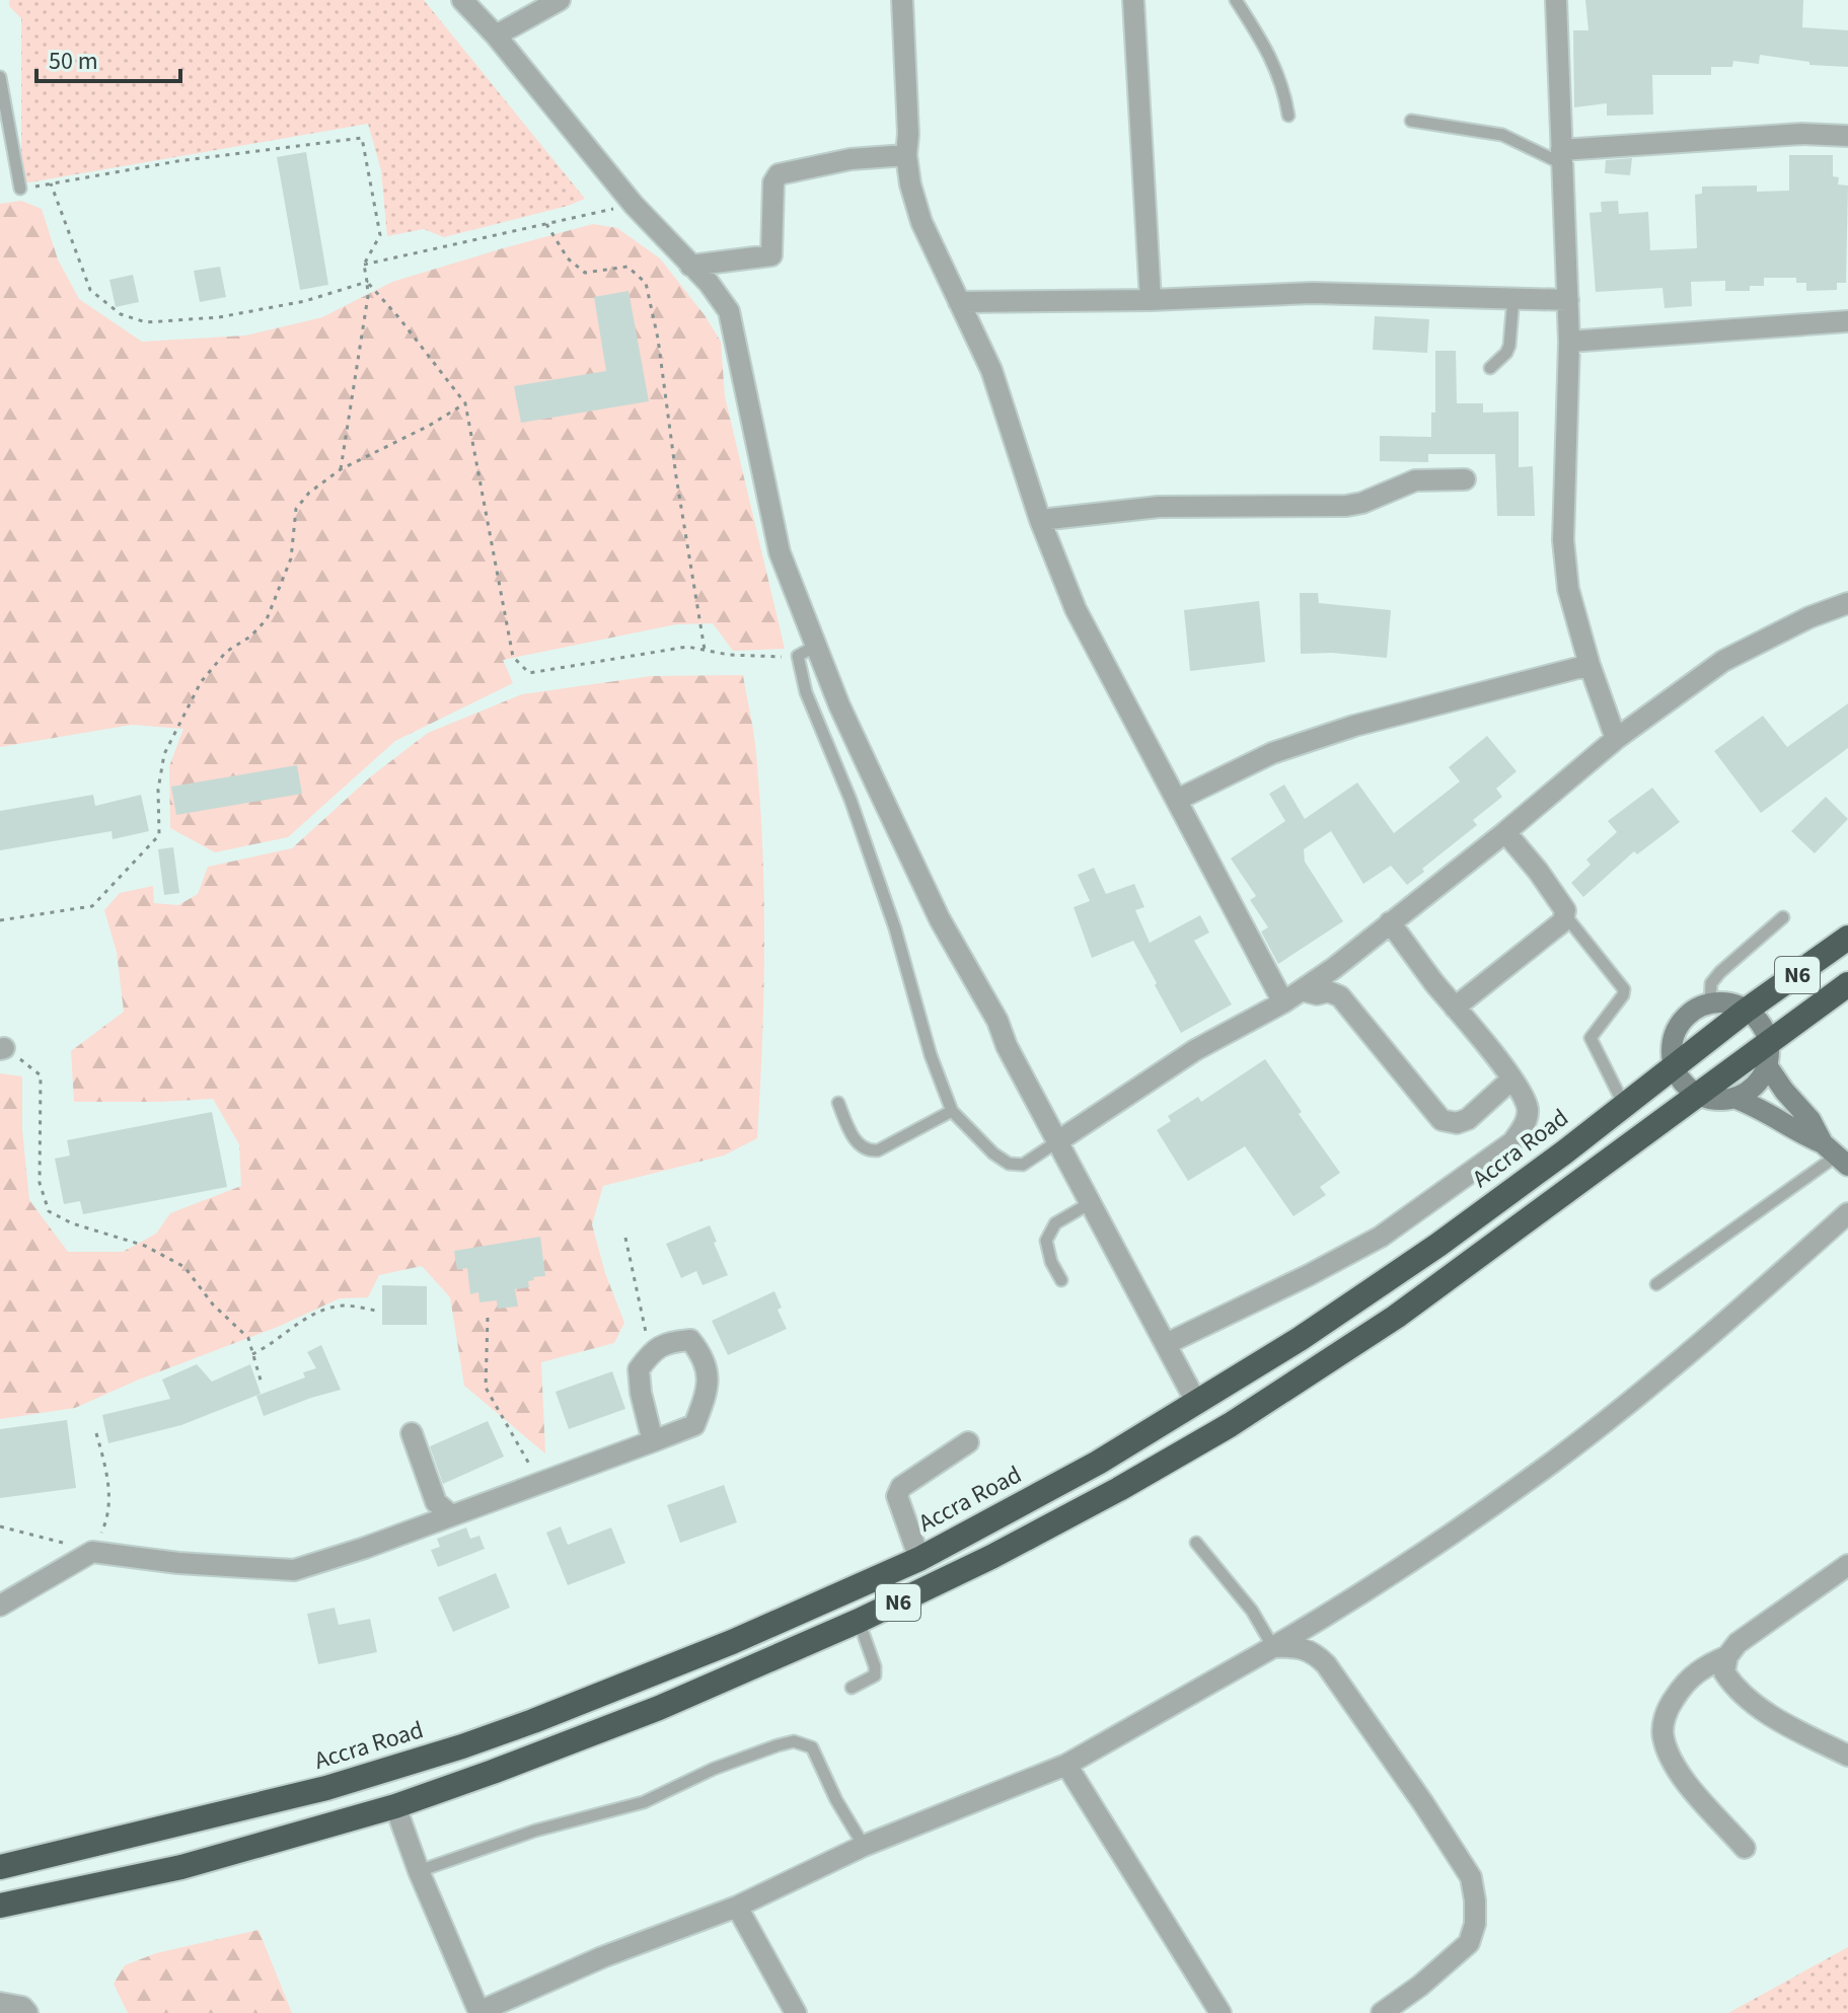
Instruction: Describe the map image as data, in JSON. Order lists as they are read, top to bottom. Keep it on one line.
{"streets":{"highway":["N6","Accra Road"]},"scale_bar":"50 m"}
